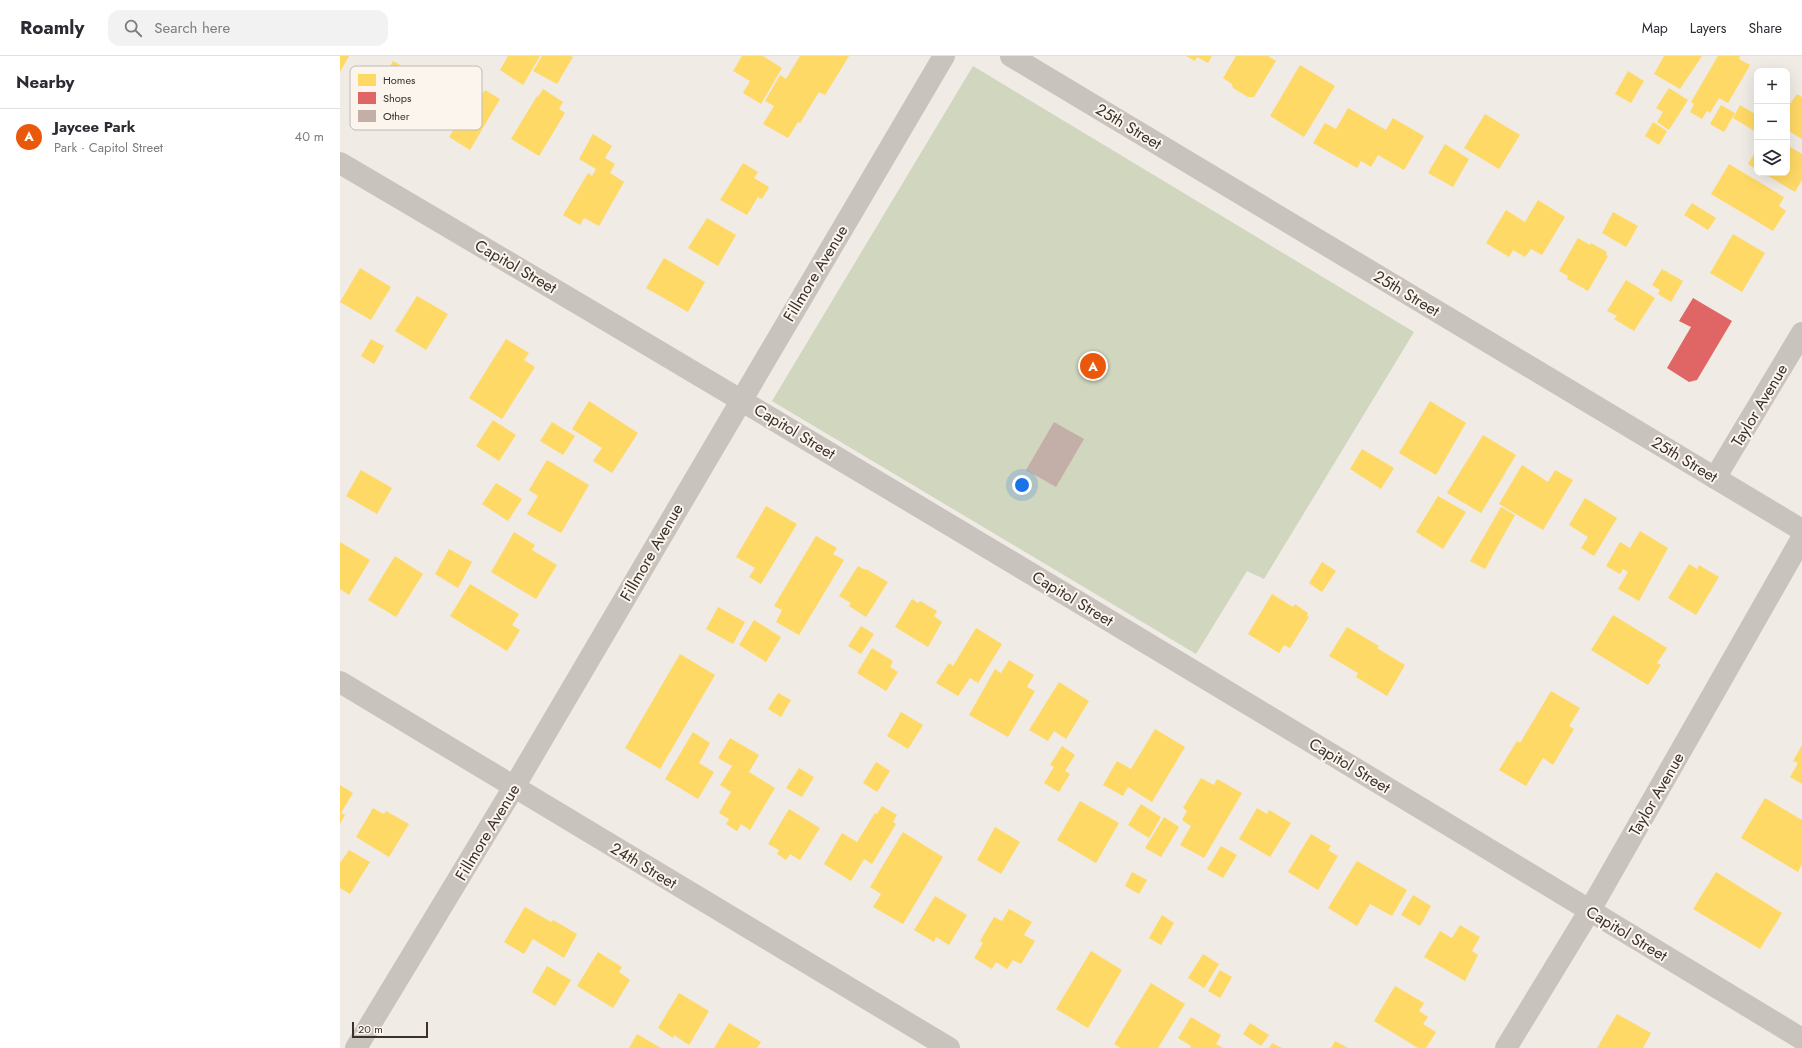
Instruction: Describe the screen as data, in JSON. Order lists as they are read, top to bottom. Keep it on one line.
{"streets":{"street":["25th Street","Capitol Street","Fillmore Avenue","Taylor Avenue","24th Street"]},"crossings":[["25th Street","Taylor Avenue"],["Capitol Street","Fillmore Avenue"],["Capitol Street","Taylor Avenue"],["Fillmore Avenue","24th Street"]],"legend":["Homes","Shops","Other"],"scale_bar":"20 m","page":{"header":"Roamly","search":"Search here","nav":["Map","Layers","Share"],"heading":"Nearby","map_buttons":["+","−"],"list":[{"mark":"A","name":"Jaycee Park","note":"Park · Capitol Street","value":"40 m"}],"pins":"A","scale":"20 m"}}
